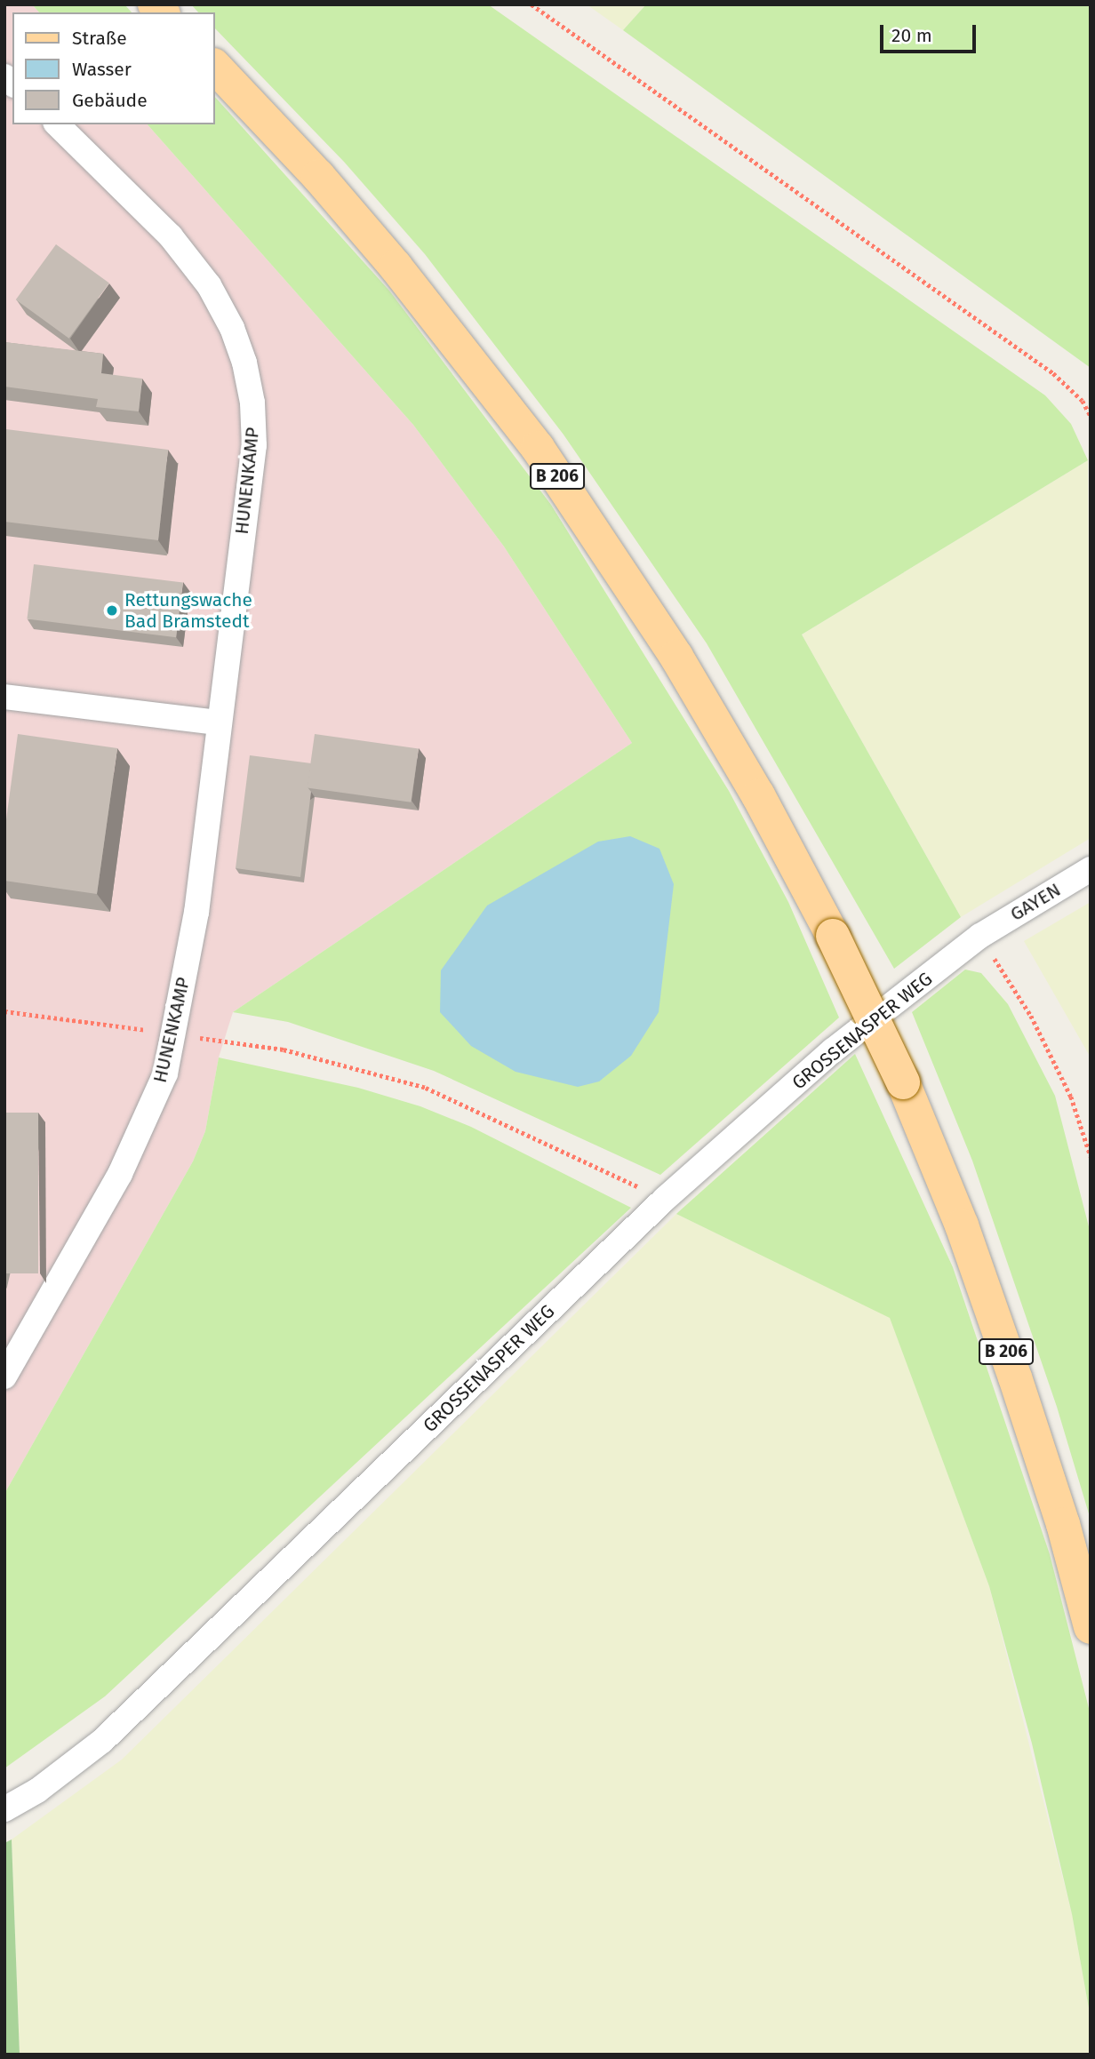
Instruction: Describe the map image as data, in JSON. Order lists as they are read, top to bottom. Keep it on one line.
{"streets":{"main road":["B 206"],"street":["HUNENKAMP","GAYEN","GROSSENASPER WEG"]},"crossings":[["GAYEN","GROSSENASPER WEG"]],"places":["Rettungswache Bad Bramstedt"],"legend":["Straße","Wasser","Gebäude"],"scale_bar":"20 m"}
